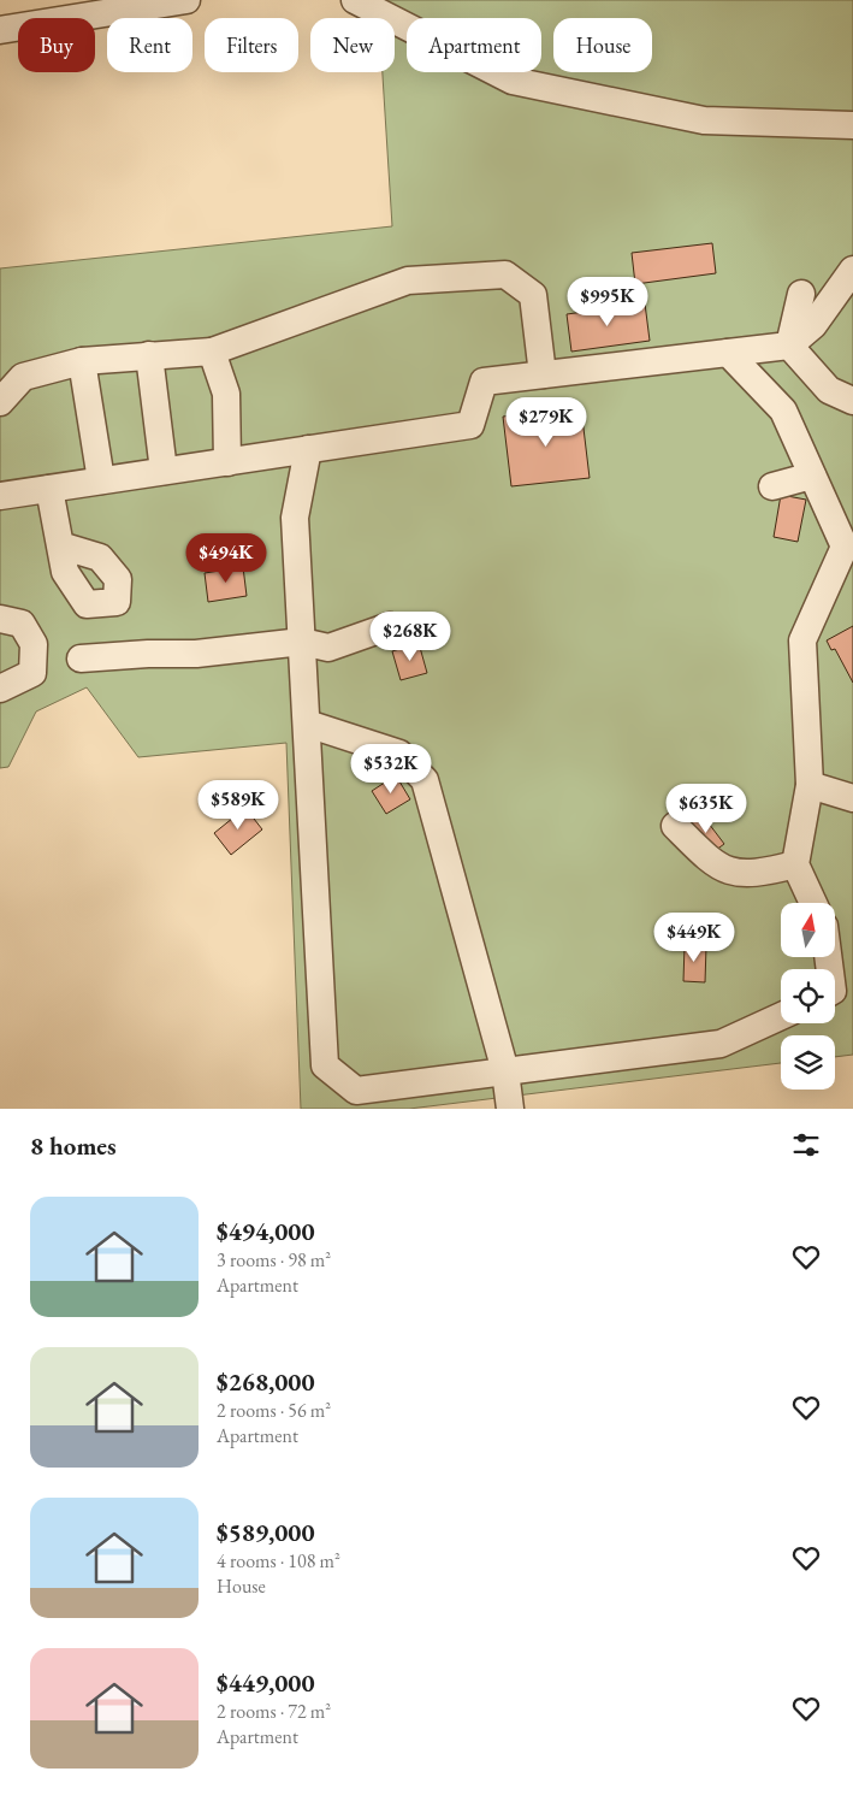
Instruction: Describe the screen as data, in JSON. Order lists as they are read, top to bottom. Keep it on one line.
{"north":"top","page":{"chip":["Buy","Rent","Filters","New","Apartment","House"],"price":["$995K","$279K","$494K","$268K","$532K","$589K","$635K","$449K"],"heading":"8 homes","list":[{"name":"$494,000","note":"3 rooms · 98 m² · Apartment"},{"name":"$268,000","note":"2 rooms · 56 m² · Apartment"},{"name":"$589,000","note":"4 rooms · 108 m² · House"},{"name":"$449,000","note":"2 rooms · 72 m² · Apartment"}]}}
